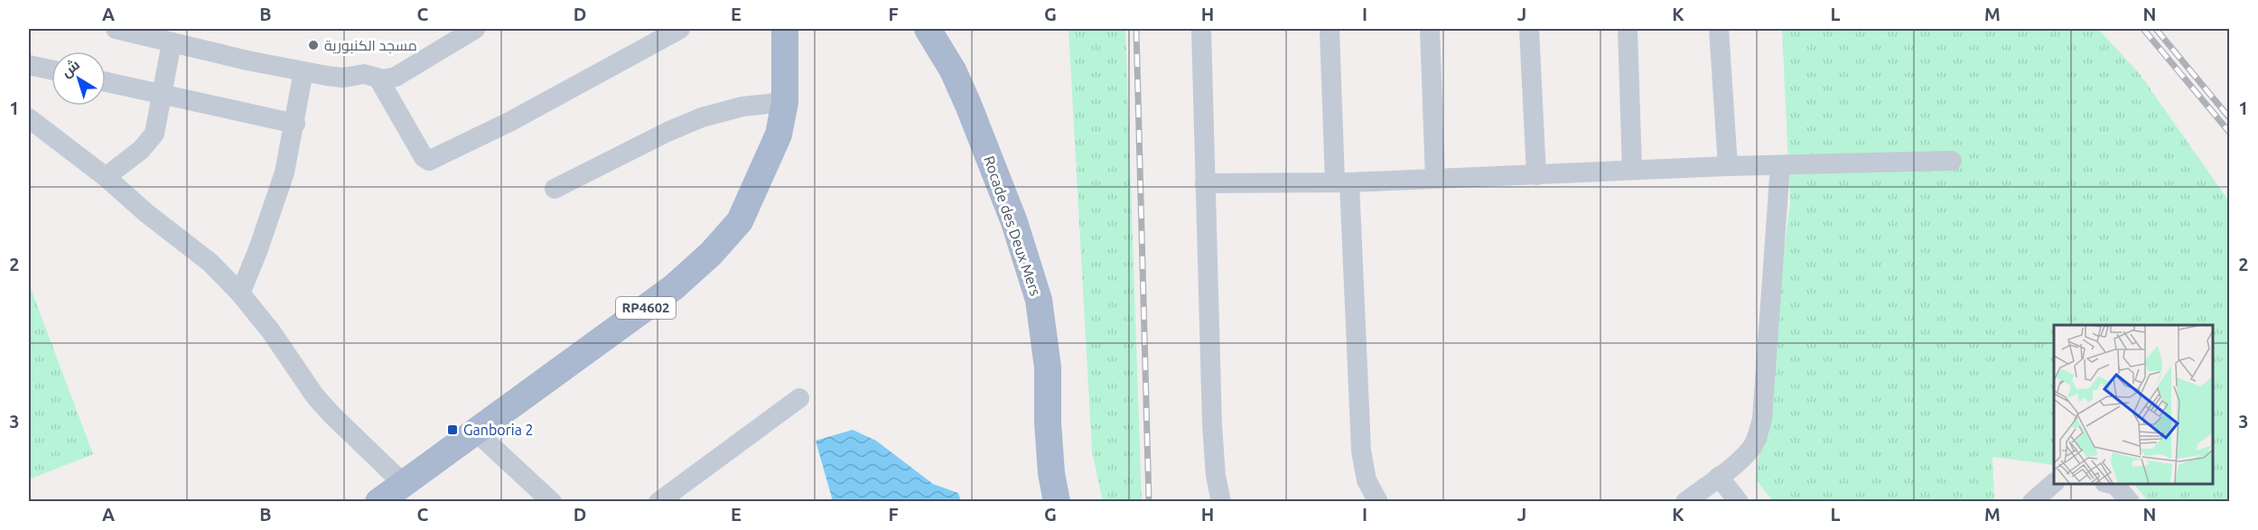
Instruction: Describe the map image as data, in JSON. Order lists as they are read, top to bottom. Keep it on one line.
{"streets":{"main road":["Rocade des Deux Mers","RP4602"]},"places":{"other":["مسجد الكنبورية"],"transit":["Ganboria 2"]},"north":"top left","grid":{"columns":["A","B","C","D","E","F","G","H","I","J","K","L","M","N"],"rows":["1","2","3"]}}
